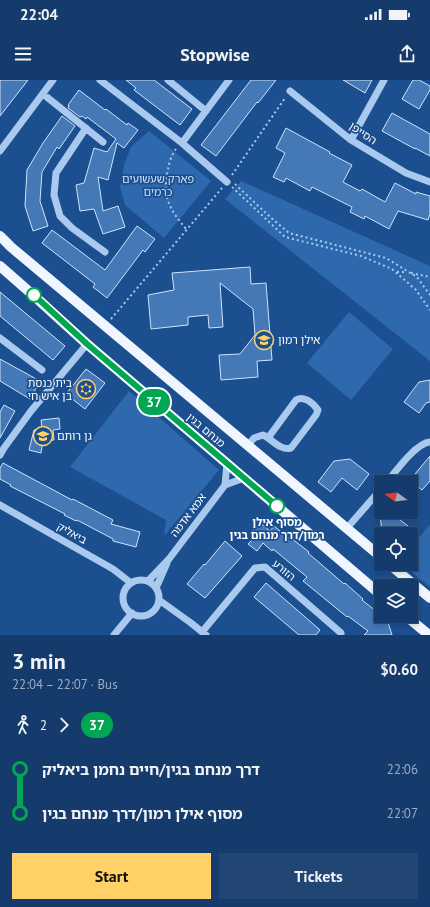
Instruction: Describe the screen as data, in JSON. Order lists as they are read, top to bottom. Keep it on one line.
{"streets":{"main road":["מנחם בגין"],"street":["הסייפן","אמא אדמה","ביאליק","הזורע"]},"crossings":[["אמא אדמה","ביאליק"]],"parks":["פארק שעשועים כרמים"],"places":{"school or university":["אילן רמון","גן רותם"],"synagogue":["בית כנסת בן איש חי"],"other":["מסוף אילן רמון/דרך מנחם בגין"]},"lines":["bus line 37"],"north":"left","page":{"status":"22:04","header":"Stopwise","on_map":"37","heading":["3 min","22:04 – 22:07 · Bus","$0.60"],"legs":["2","37"],"list":[{"name":"דרך מנחם בגין/חיים נחמן ביאליק","value":"22:06"},{"name":"מסוף אילן רמון/דרך מנחם בגין","value":"22:07"}],"buttons":["Start","Tickets"]}}
